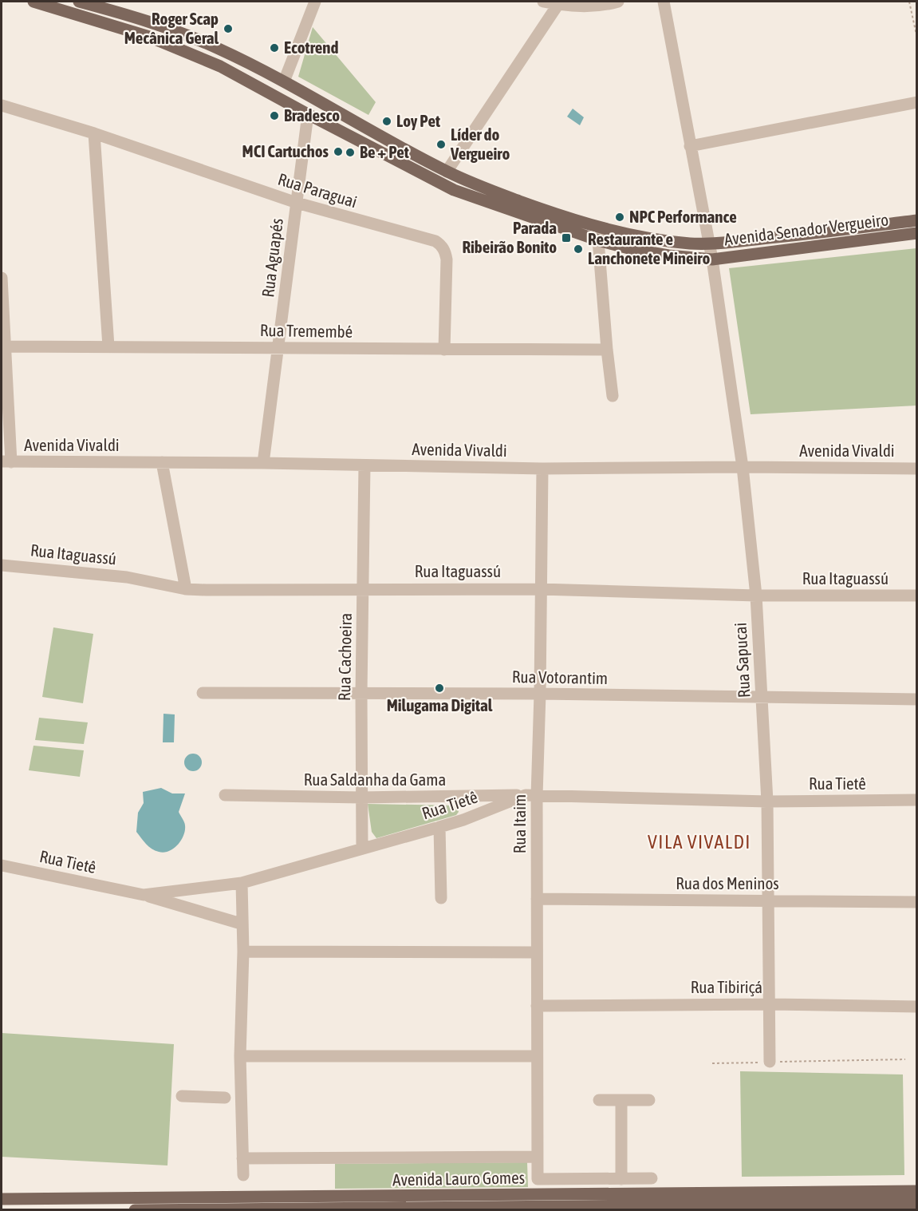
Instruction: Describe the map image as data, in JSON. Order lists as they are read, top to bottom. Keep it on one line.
{"streets":{"main road":["Avenida Senador Vergueiro","Avenida Lauro Gomes"],"street":["Rua Paraguai","Rua Aguapés","Rua Tremembé","Avenida Vivaldi","Rua Itaguassú","Rua Cachoeira","Rua Sapucai","Rua Votorantim","Rua Saldanha da Gama","Rua Tietê","Rua Itaim","Rua dos Meninos","Rua Tibiriçá"]},"crossings":[["Rua Paraguai","Rua Aguapés"],["Rua Paraguai","Rua Tremembé"],["Avenida Senador Vergueiro","Rua Aguapés"],["Avenida Senador Vergueiro","Rua Sapucai"],["Rua Aguapés","Rua Tremembé"],["Rua Aguapés","Avenida Vivaldi"],["Avenida Vivaldi","Rua Cachoeira"],["Avenida Vivaldi","Rua Sapucai"],["Avenida Vivaldi","Rua Itaim"],["Rua Itaguassú","Rua Cachoeira"],["Rua Itaguassú","Rua Sapucai"],["Rua Itaguassú","Rua Itaim"],["Rua Cachoeira","Rua Votorantim"],["Rua Cachoeira","Rua Saldanha da Gama"],["Rua Cachoeira","Rua Tietê"],["Rua Sapucai","Rua Votorantim"],["Rua Sapucai","Rua Tietê"],["Rua Sapucai","Rua dos Meninos"],["Rua Sapucai","Rua Tibiriçá"],["Rua Votorantim","Rua Itaim"],["Rua Saldanha da Gama","Rua Tietê"],["Rua Saldanha da Gama","Rua Itaim"],["Rua Tietê","Rua Itaim"],["Rua Itaim","Rua dos Meninos"],["Rua Itaim","Rua Tibiriçá"]],"districts":["VILA VIVALDI"],"places":{"other":["Roger Scap Mecânica Geral","Ecotrend","Bradesco","Loy Pet","Líder do Vergueiro","MCI Cartuchos","Be + Pet","NPC Performance","Restaurante e Lanchonete Mineiro","Milugama Digital"],"transit":["Parada Ribeirão Bonito"]}}
